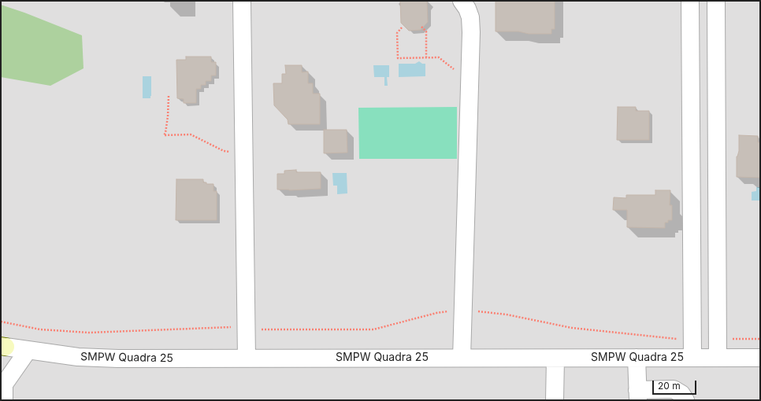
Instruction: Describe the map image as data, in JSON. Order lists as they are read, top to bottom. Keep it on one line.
{"streets":{"street":["SMPW Quadra 25"]},"scale_bar":"20 m"}
